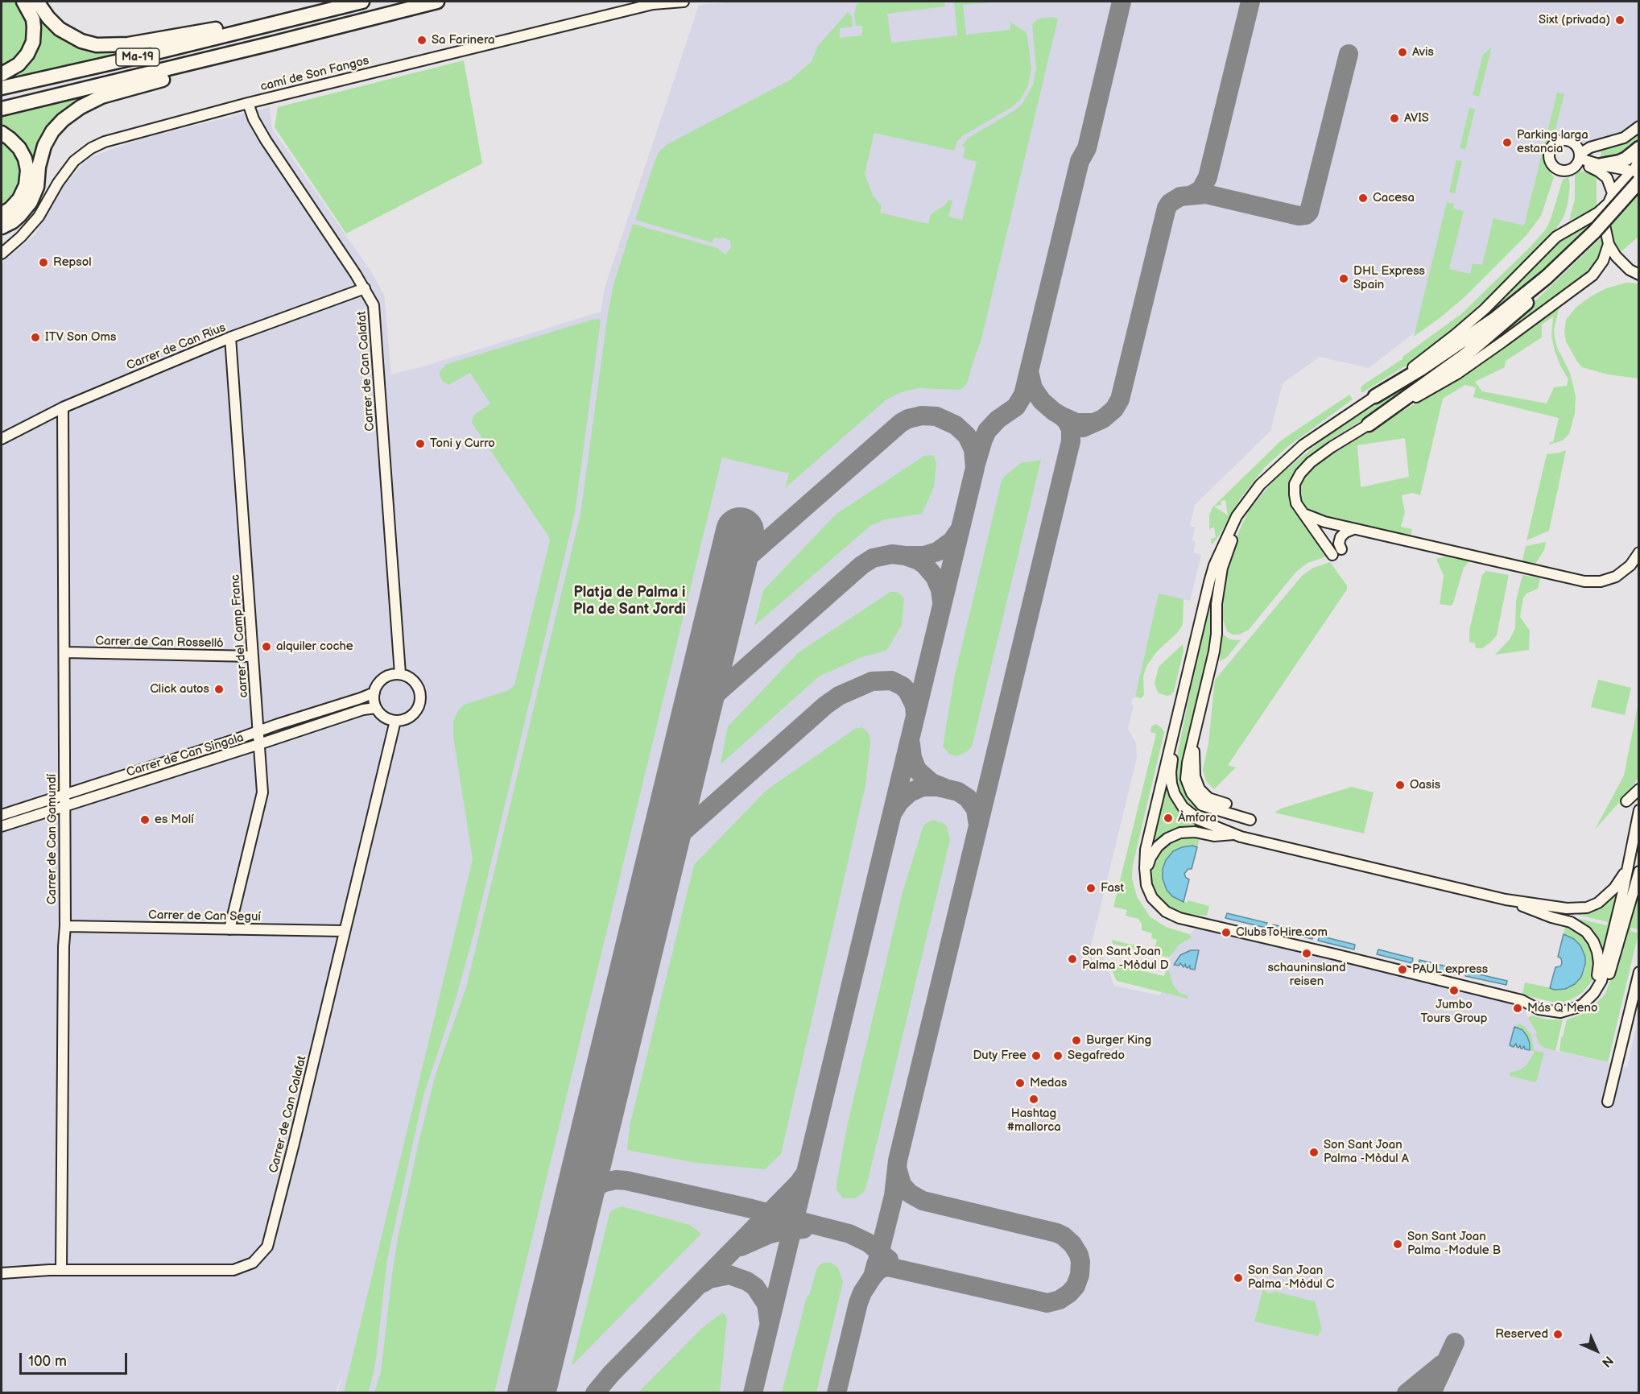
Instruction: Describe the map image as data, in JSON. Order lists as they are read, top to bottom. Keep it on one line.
{"streets":{"highway":["Ma-19"],"street":["camí de Son Fangos","Carrer de Can Rius","Carrer de Can Calafat","carrer del Camp Franc","Carrer de Can Rosselló","Carrer de Can Singala","Carrer de Can Gamundí","Carrer de Can Seguí"]},"crossings":[["camí de Son Fangos","Carrer de Can Calafat"],["Carrer de Can Rius","Carrer de Can Calafat"],["Carrer de Can Rius","carrer del Camp Franc"],["Carrer de Can Rius","Carrer de Can Gamundí"],["Carrer de Can Calafat","Carrer de Can Singala"],["Carrer de Can Calafat","Carrer de Can Gamundí"],["Carrer de Can Calafat","Carrer de Can Seguí"],["carrer del Camp Franc","Carrer de Can Rosselló"],["carrer del Camp Franc","Carrer de Can Singala"],["carrer del Camp Franc","Carrer de Can Seguí"],["Carrer de Can Rosselló","Carrer de Can Gamundí"],["Carrer de Can Singala","Carrer de Can Gamundí"],["Carrer de Can Gamundí","Carrer de Can Seguí"]],"districts":["Platja de Palma i Pla de Sant Jordi"],"places":["Sixt (privada)","Sa Farinera","Avis","AVIS","Parking larga estancia","Cacesa","Repsol","DHL Express Spain","ITV Son Oms","Toni y Curro","alquiler coche","Click autos","Oasis","Àmfora","es Molí","Fast","ClubsToHire.com","schauninsland reisen","Son Sant Joan Palma -Mòdul D","PAUL express","Jumbo Tours Group","Más Q Meno","Burger King","Duty Free","Segafredo","Medas","Hashtag #mallorca","Son Sant Joan Palma -Mòdul A","Son Sant Joan Palma -Module B","Son San Joan Palma -Mòdul C","Reserved"],"scale_bar":"100 m","north":"bottom right"}
